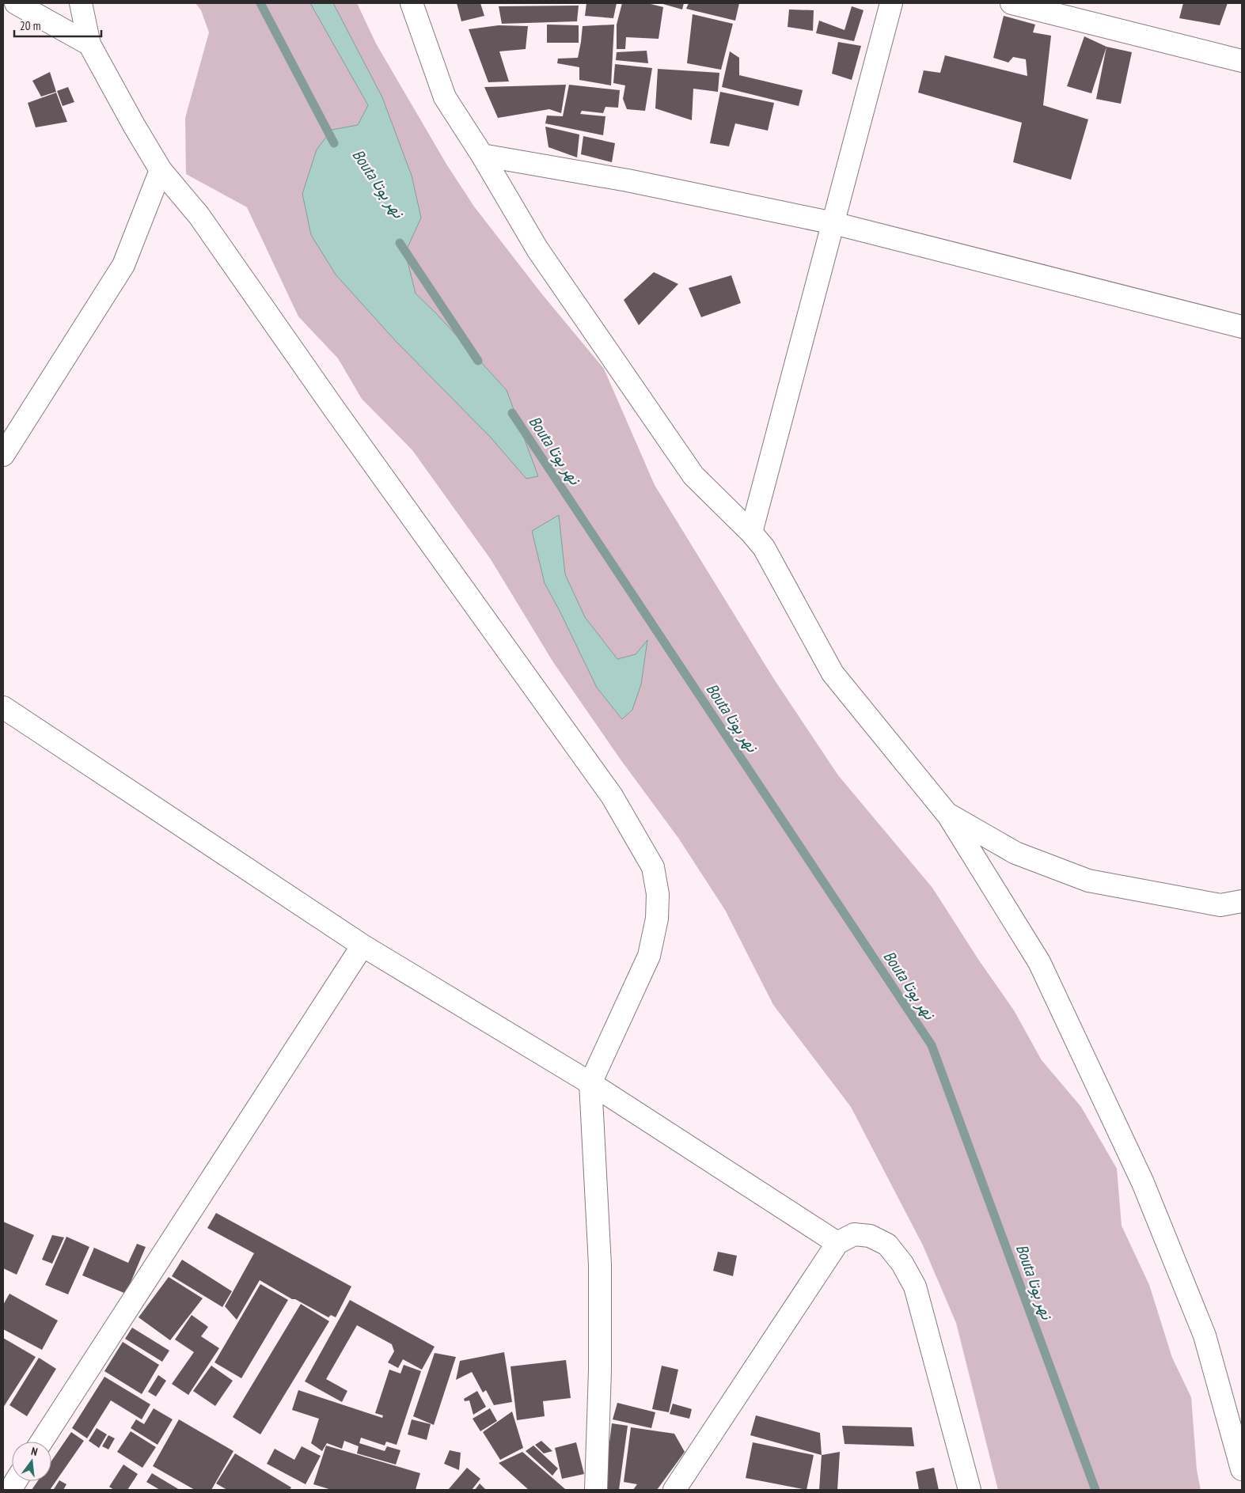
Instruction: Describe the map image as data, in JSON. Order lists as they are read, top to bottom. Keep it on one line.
{"water":["Bouta نهر بوتا"],"scale_bar":"20 m","north":"top"}
